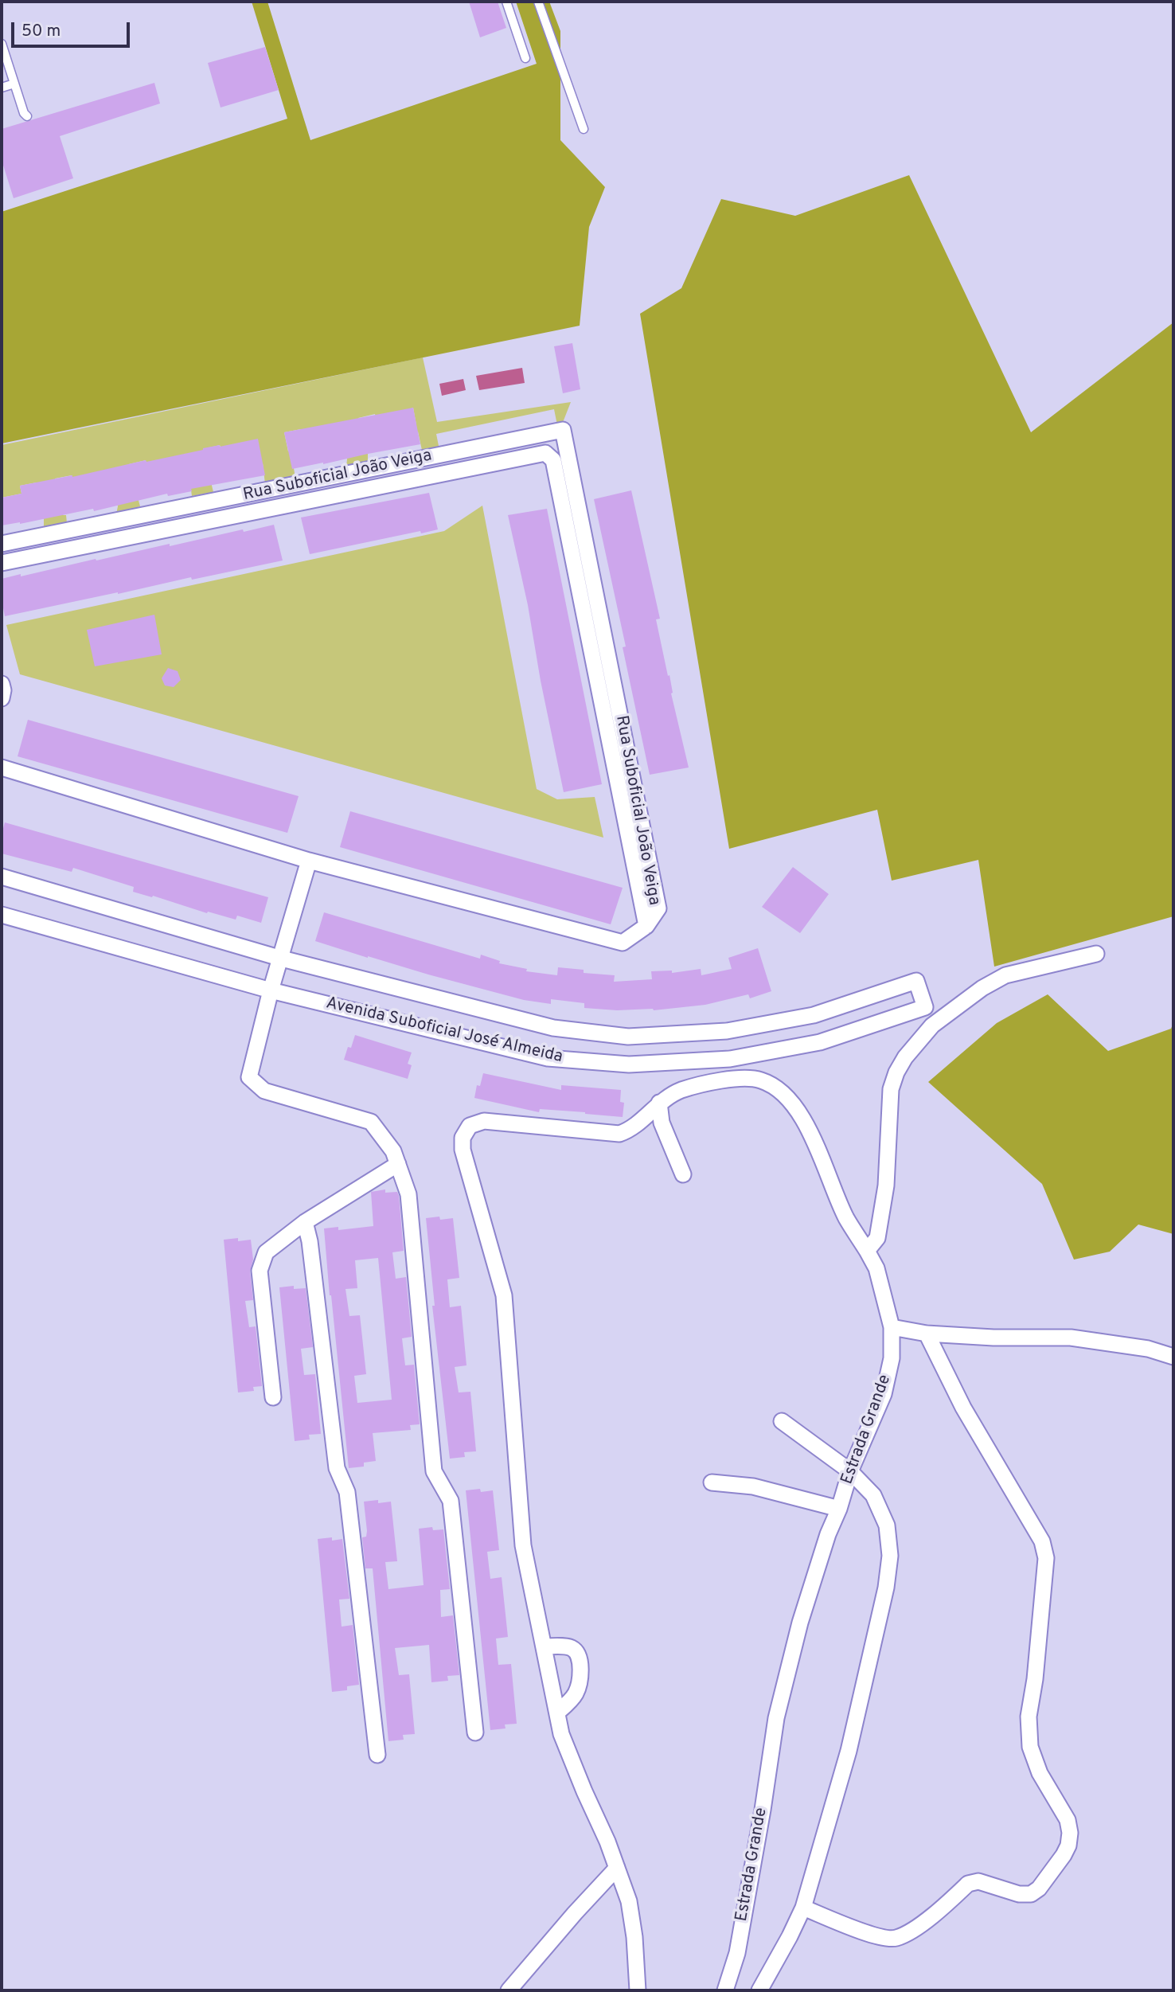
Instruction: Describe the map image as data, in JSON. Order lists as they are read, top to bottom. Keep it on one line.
{"streets":{"street":["Rua Suboficial João Veiga","Avenida Suboficial José Almeida","Estrada Grande"]},"scale_bar":"50 m"}
